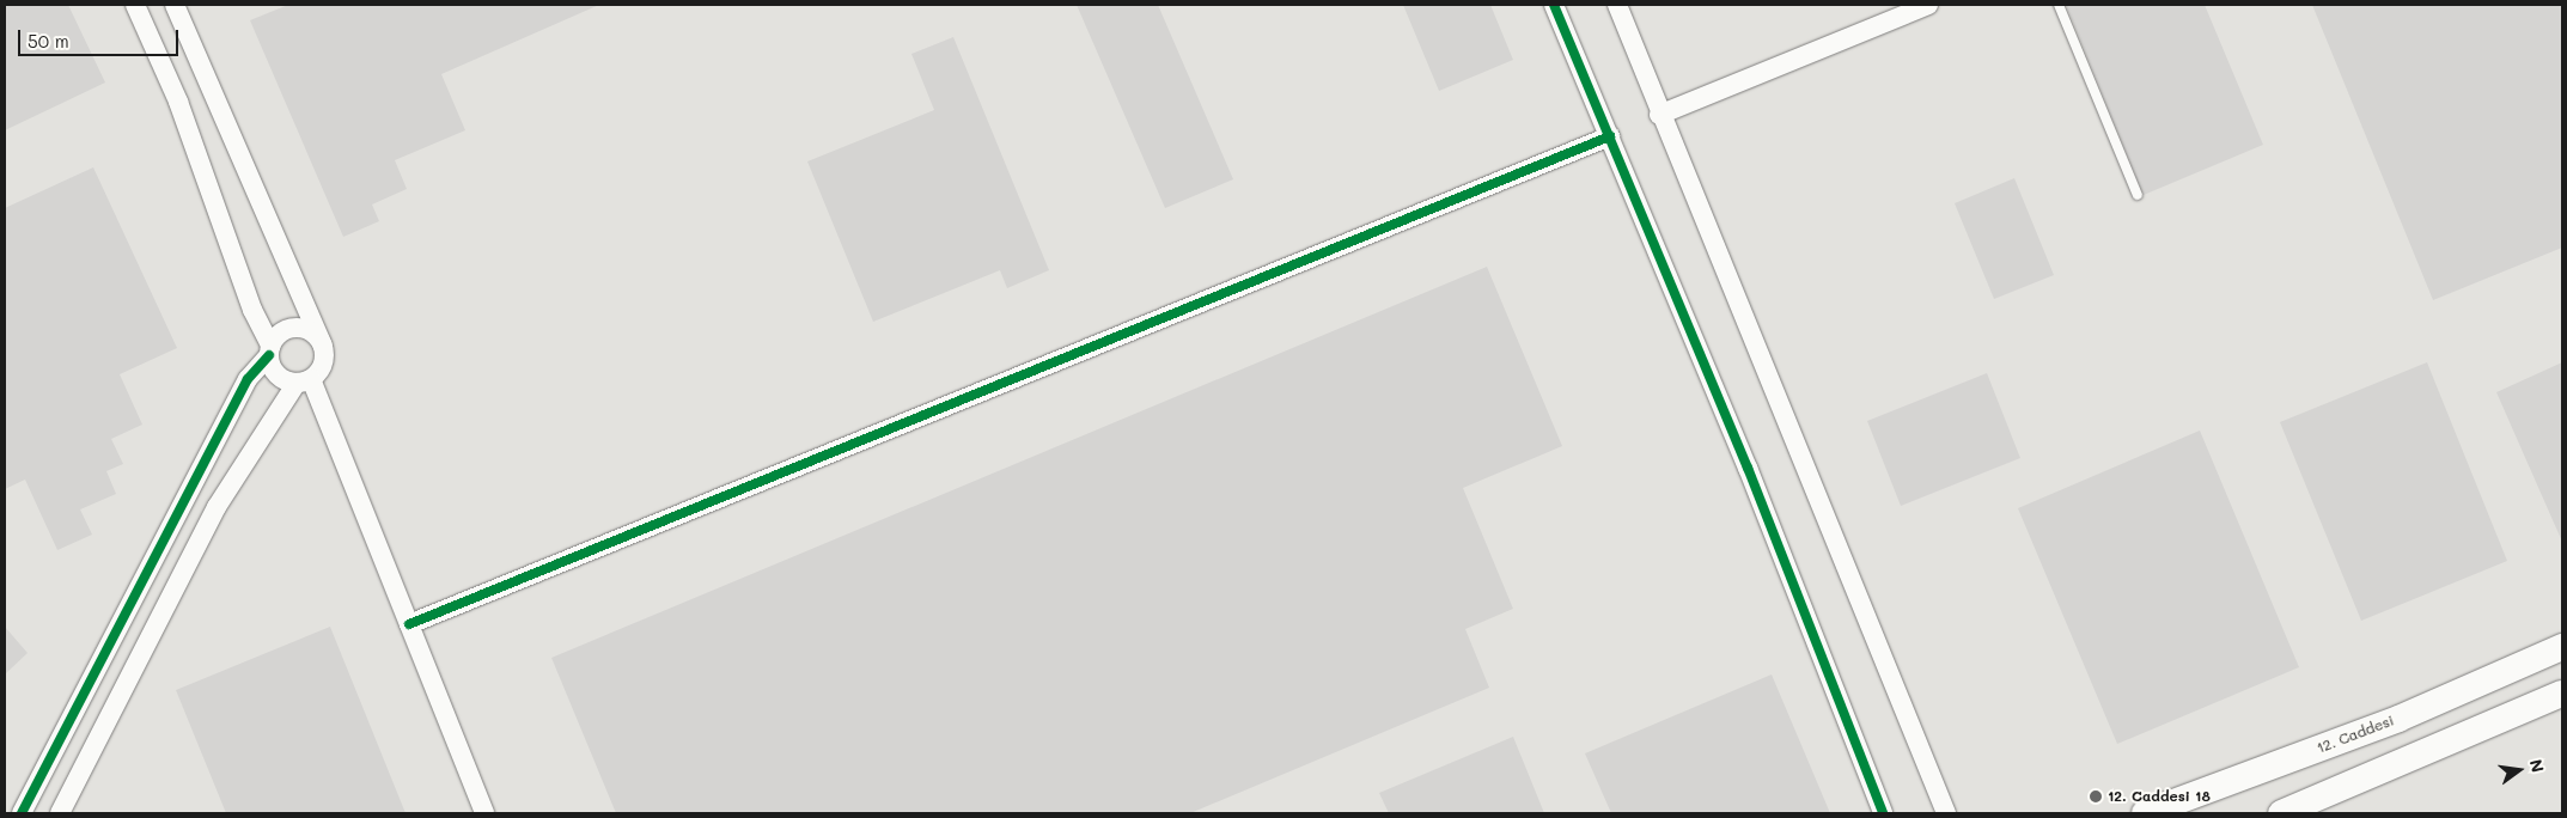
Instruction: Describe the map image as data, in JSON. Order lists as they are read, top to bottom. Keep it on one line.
{"streets":{"street":["12. Caddesi"]},"places":["12. Caddesi 18"],"scale_bar":"50 m","north":"right"}
